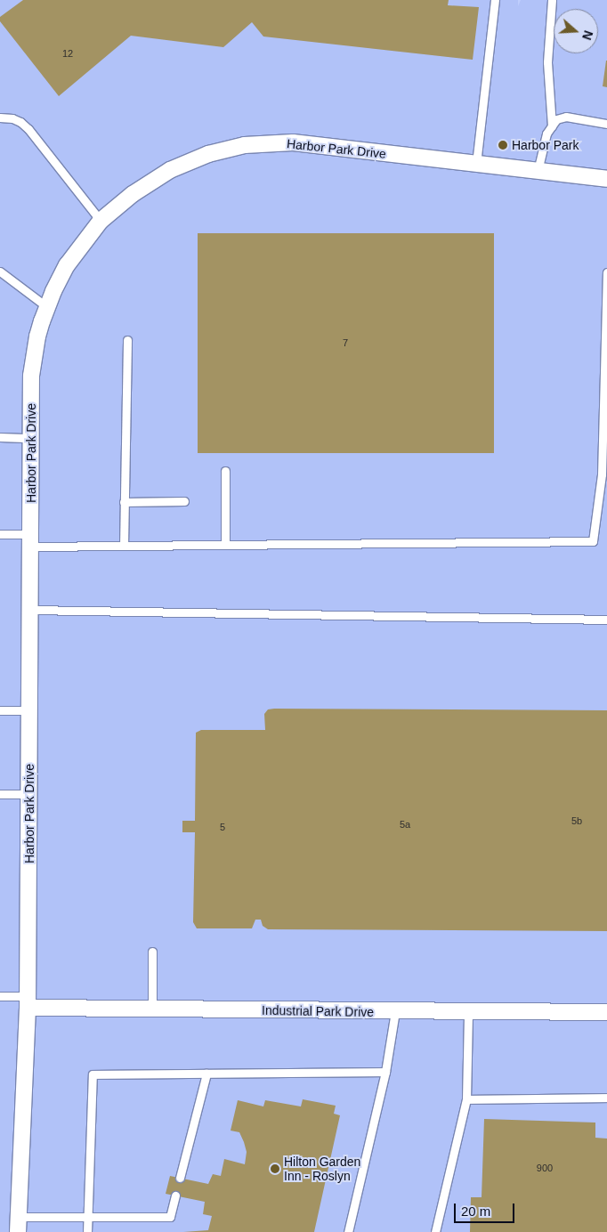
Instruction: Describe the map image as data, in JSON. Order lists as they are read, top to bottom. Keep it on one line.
{"streets":{"street":["Harbor Park Drive","Industrial Park Drive"]},"crossings":[["Harbor Park Drive","Industrial Park Drive"]],"places":["Harbor Park","Hilton Garden Inn - Roslyn"],"house_numbers":["12","7","5b","5a","5","900"],"scale_bar":"20 m","north":"right"}
